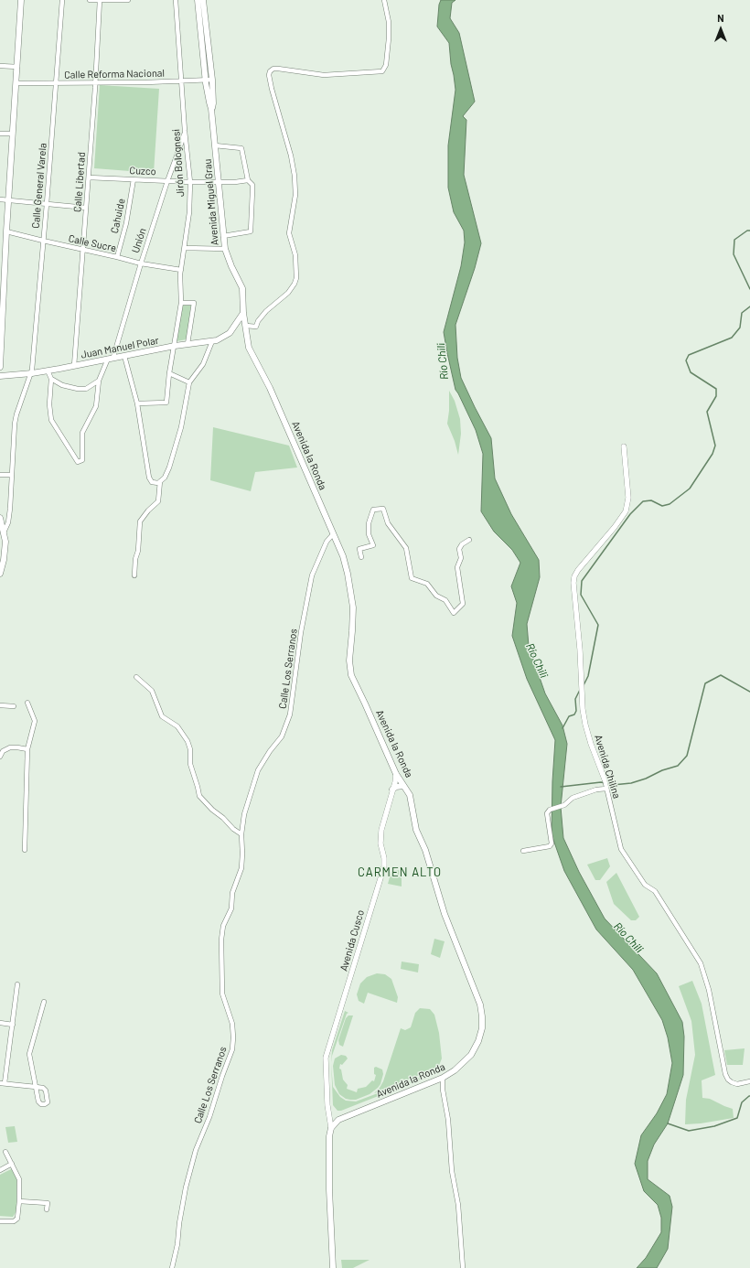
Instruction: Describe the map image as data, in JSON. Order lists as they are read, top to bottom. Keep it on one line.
{"streets":{"main road":["Avenida Miguel Grau","Juan Manuel Polar","Avenida la Ronda","Avenida Cusco"],"street":["Calle Reforma Nacional","Jirón Bolognesi","Cuzco","Calle Libertad","Calle General Varela","Cahuide","Unión","Calle Sucre","Calle Los Serranos","Avenida Chilina"]},"crossings":[["Calle Reforma Nacional","Jirón Bolognesi"],["Calle Reforma Nacional","Calle Libertad"],["Calle Reforma Nacional","Calle General Varela"],["Calle Reforma Nacional","Avenida Miguel Grau"],["Jirón Bolognesi","Cuzco"],["Jirón Bolognesi","Unión"],["Jirón Bolognesi","Calle Sucre"],["Jirón Bolognesi","Juan Manuel Polar"],["Cuzco","Calle Libertad"],["Cuzco","Avenida Miguel Grau"],["Cuzco","Cahuide"],["Cuzco","Unión"],["Calle Libertad","Calle Sucre"],["Calle Libertad","Juan Manuel Polar"],["Calle General Varela","Calle Sucre"],["Calle General Varela","Juan Manuel Polar"],["Avenida Miguel Grau","Juan Manuel Polar"],["Avenida Miguel Grau","Avenida la Ronda"],["Cahuide","Calle Sucre"],["Unión","Calle Sucre"],["Unión","Juan Manuel Polar"],["Juan Manuel Polar","Avenida la Ronda"],["Avenida la Ronda","Calle Los Serranos"],["Avenida la Ronda","Avenida Cusco"]],"districts":["CARMEN ALTO"],"water":["Río Chili"],"north":"top"}
